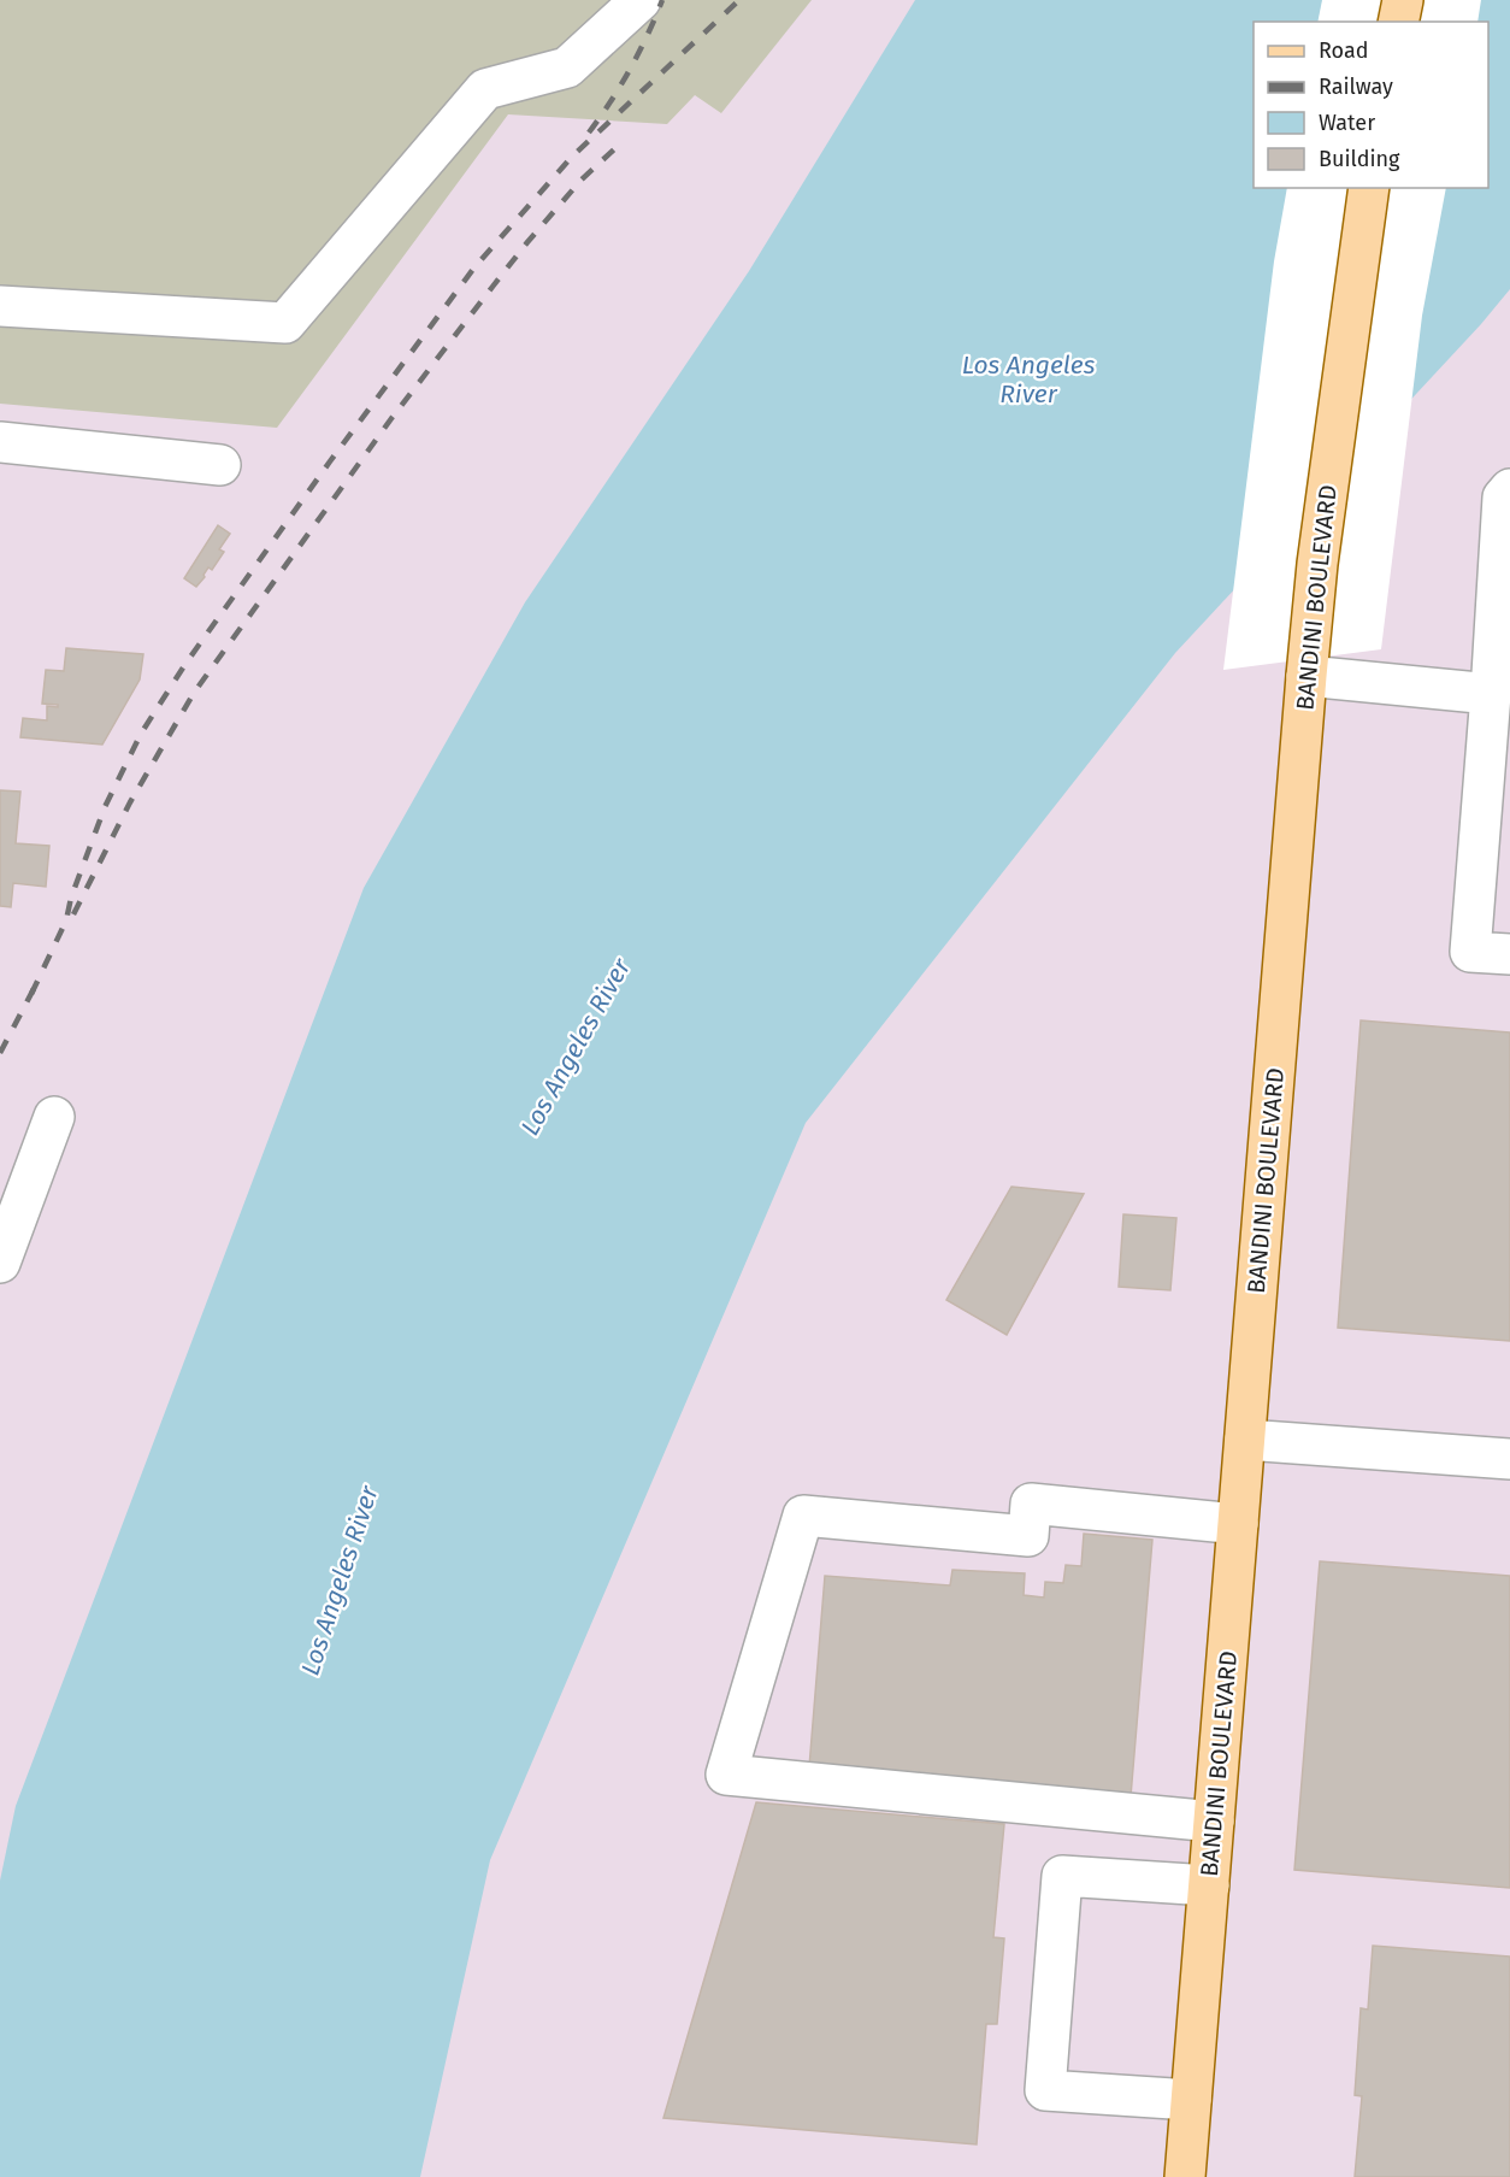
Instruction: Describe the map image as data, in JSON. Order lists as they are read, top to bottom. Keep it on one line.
{"streets":{"main road":["BANDINI BOULEVARD"]},"water":["Los Angeles River"],"legend":["Road","Railway","Water","Building"]}
